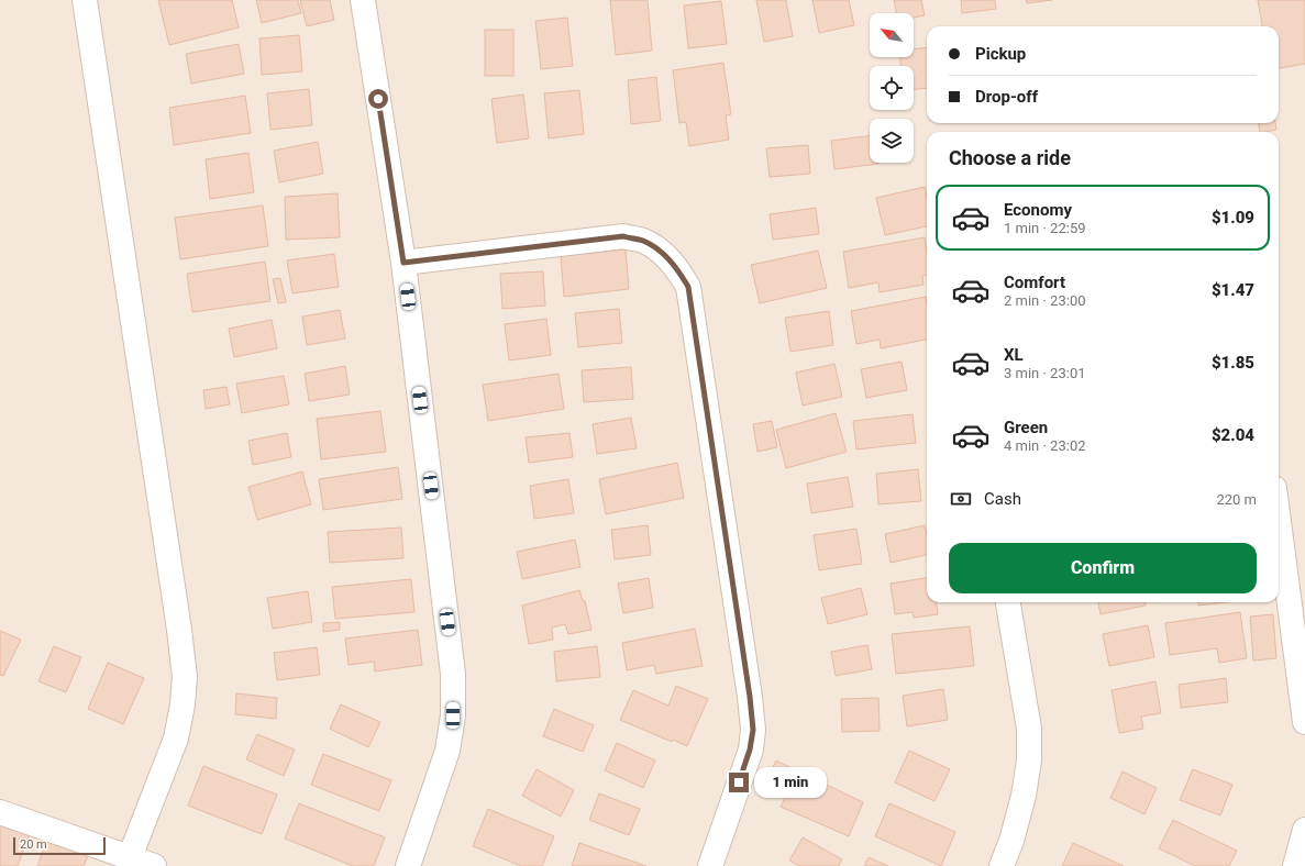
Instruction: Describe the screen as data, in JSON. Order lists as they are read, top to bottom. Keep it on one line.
{"scale_bar":"20 m","north":"top left","page":{"banner":["Pickup","Drop-off"],"heading":"Choose a ride","list":[{"name":"Economy","note":"1 min · 22:59","value":"$1.09"},{"name":"Comfort","note":"2 min · 23:00","value":"$1.47"},{"name":"XL","note":"3 min · 23:01","value":"$1.85"},{"name":"Green","note":"4 min · 23:02","value":"$2.04"}],"pay":["Cash","220 m"],"buttons":"Confirm","bubble":"1 min","scale":"20 m"}}
